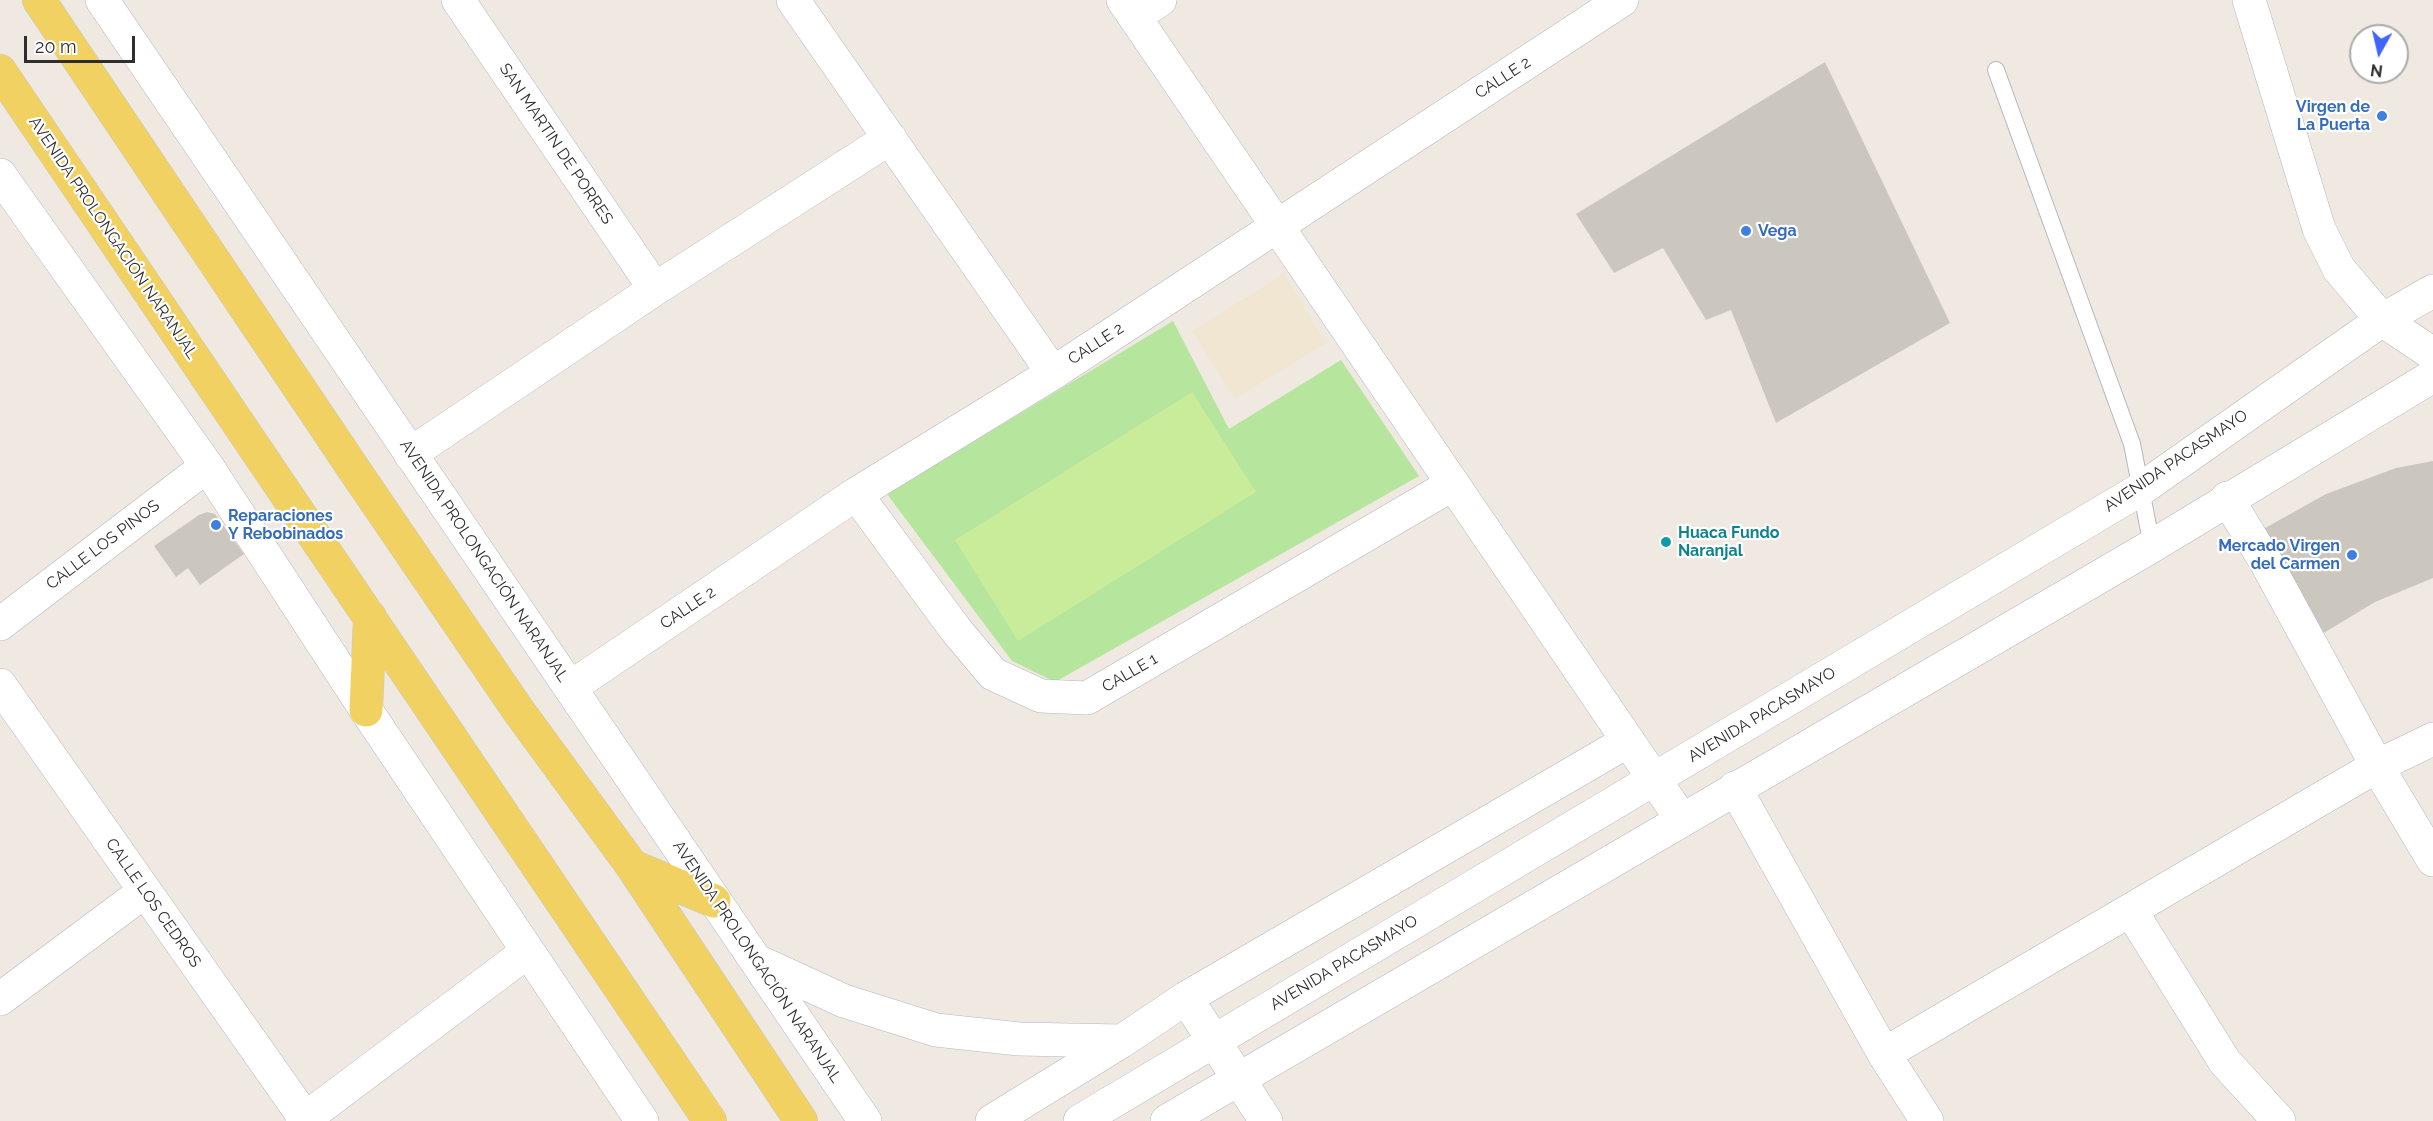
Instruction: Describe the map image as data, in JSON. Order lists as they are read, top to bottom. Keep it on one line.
{"streets":{"main road":["AVENIDA PROLONGACIÓN NARANJAL"],"street":["CALLE 2","SAN MARTIN DE PORRES","AVENIDA PACASMAYO","CALLE LOS PINOS","CALLE 1","CALLE LOS CEDROS"]},"crossings":[["CALLE 2","AVENIDA PROLONGACIÓN NARANJAL"],["CALLE 2","CALLE 1"]],"places":["Virgen de La Puerta","Vega","Reparaciones Y Rebobinados","Huaca Fundo Naranjal","Mercado Virgen del Carmen"],"scale_bar":"20 m","north":"bottom"}
